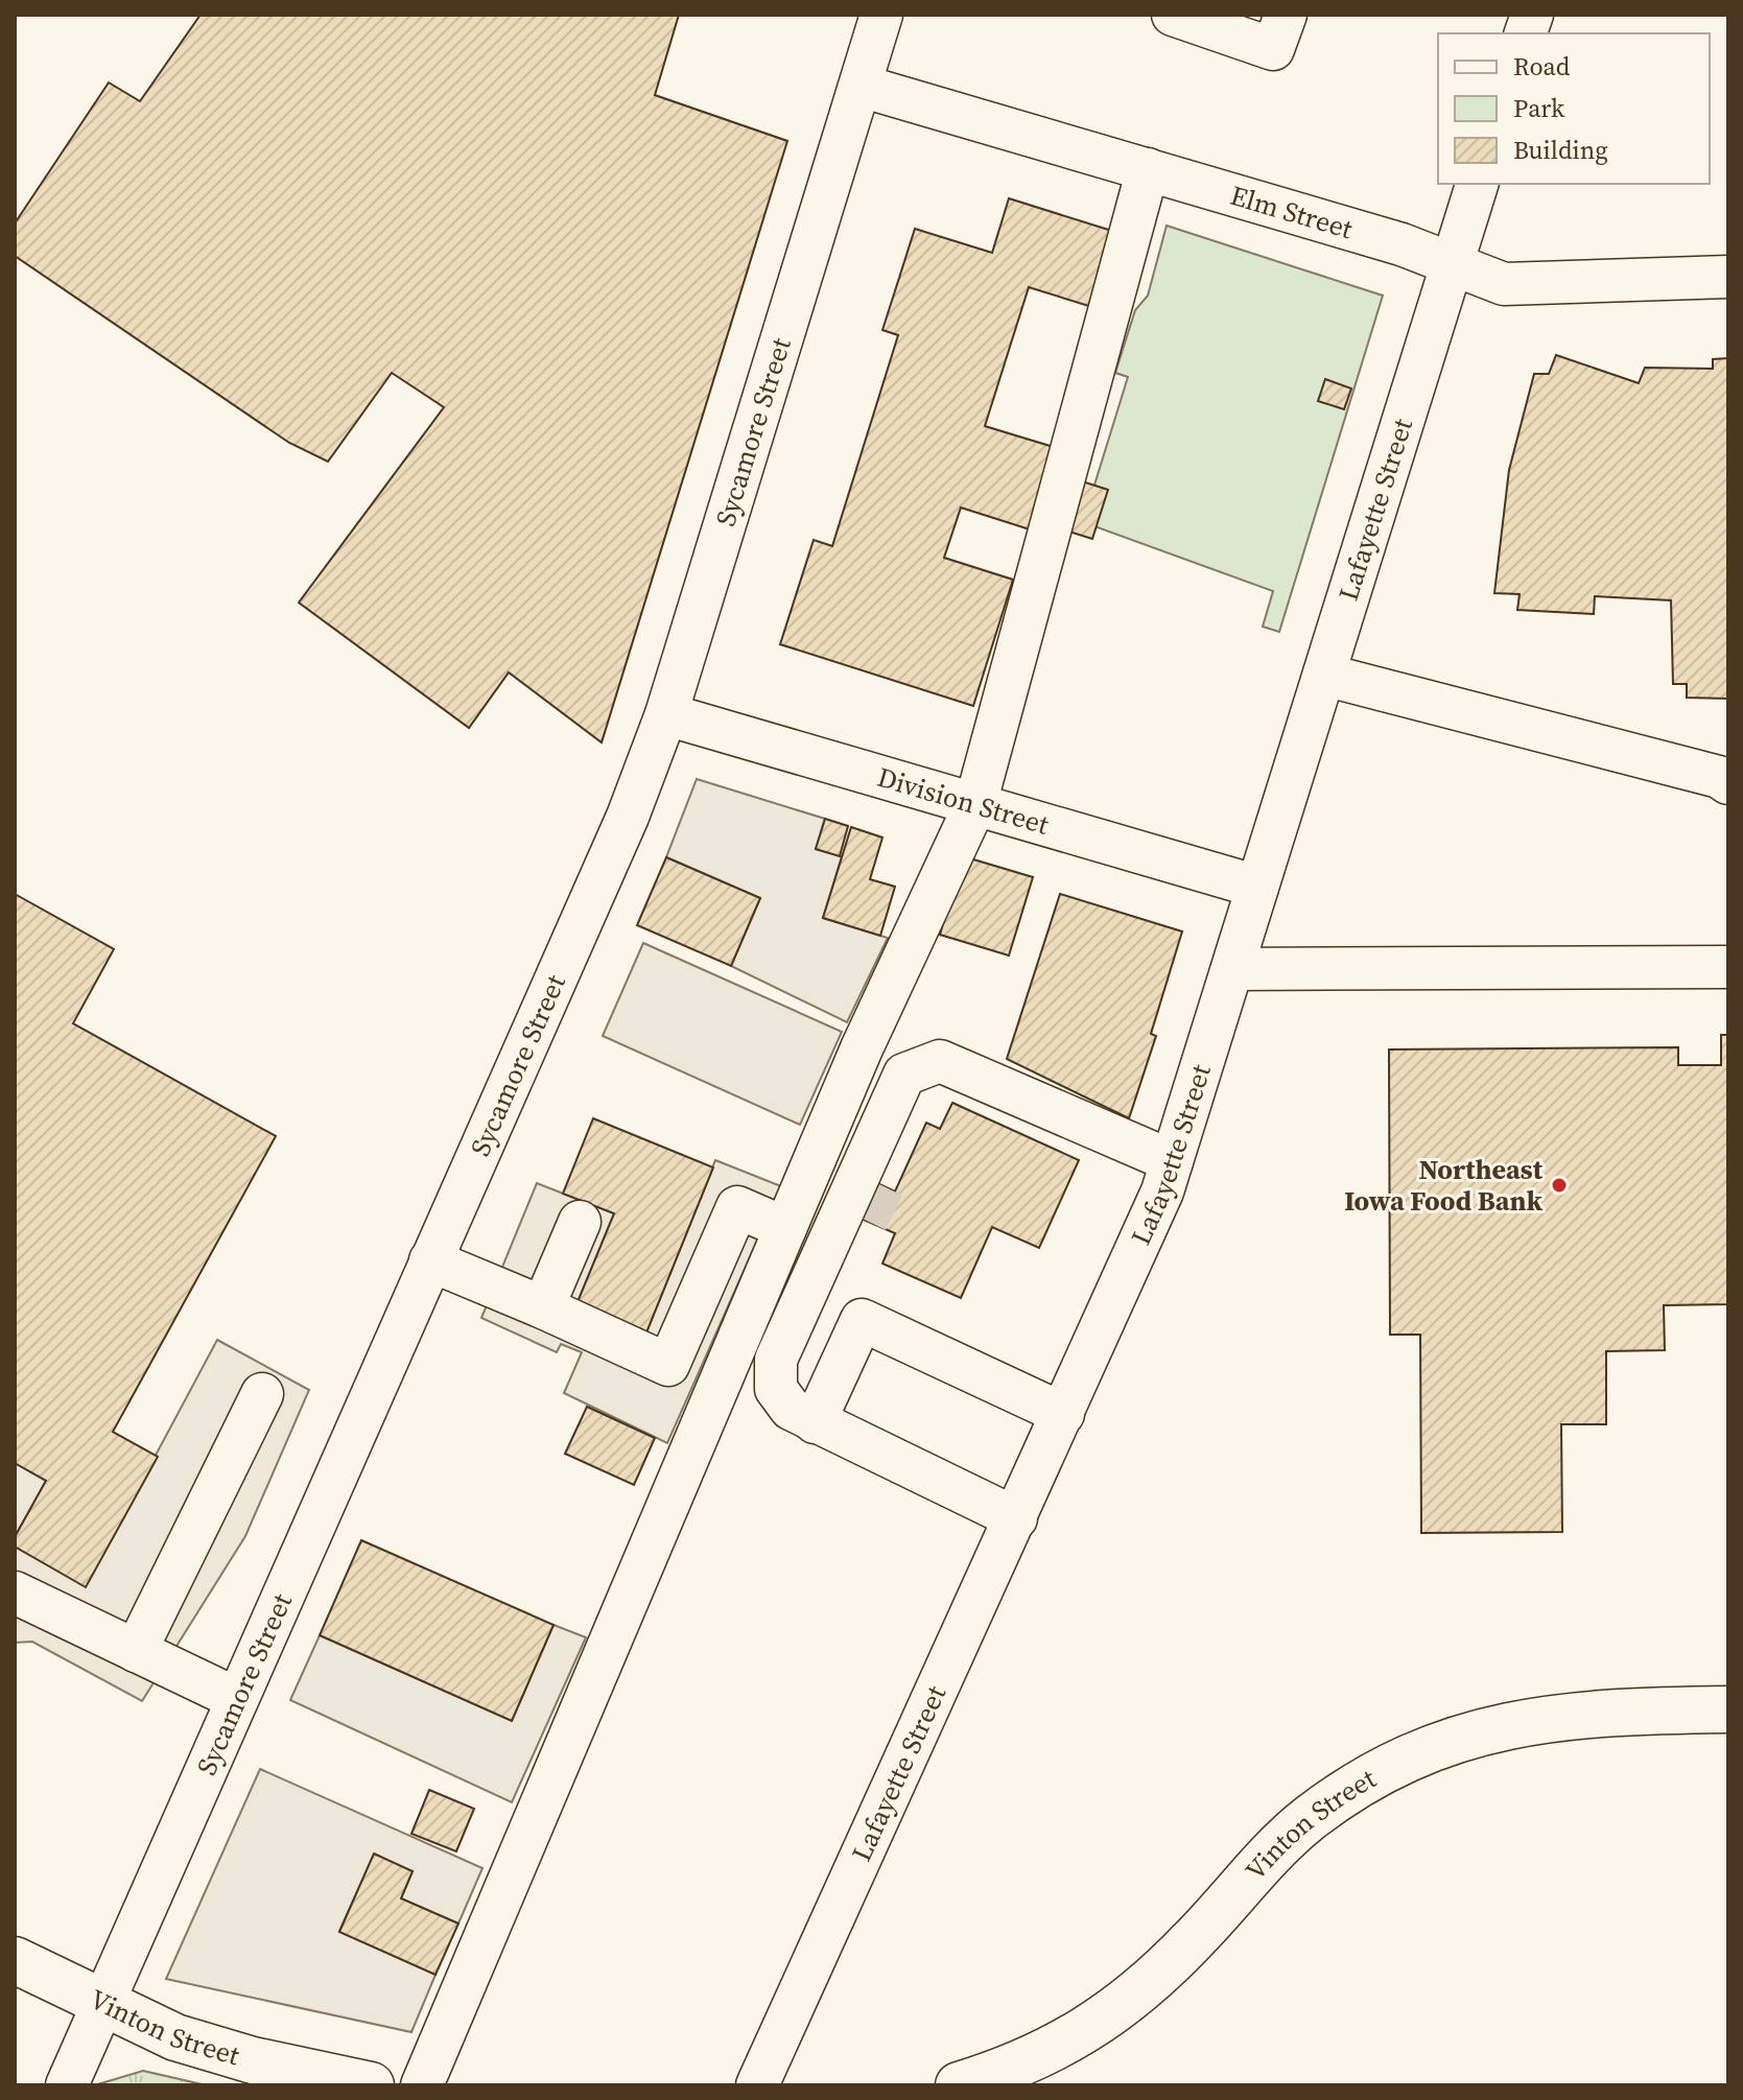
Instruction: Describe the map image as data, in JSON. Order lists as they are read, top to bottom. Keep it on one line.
{"streets":{"main road":["Vinton Street"],"street":["Elm Street","Sycamore Street","Lafayette Street","Division Street"]},"crossings":[["Elm Street","Sycamore Street"],["Elm Street","Lafayette Street"],["Sycamore Street","Division Street"],["Sycamore Street","Vinton Street"],["Lafayette Street","Division Street"]],"places":["Northeast Iowa Food Bank"],"legend":["Road","Park","Building"]}
